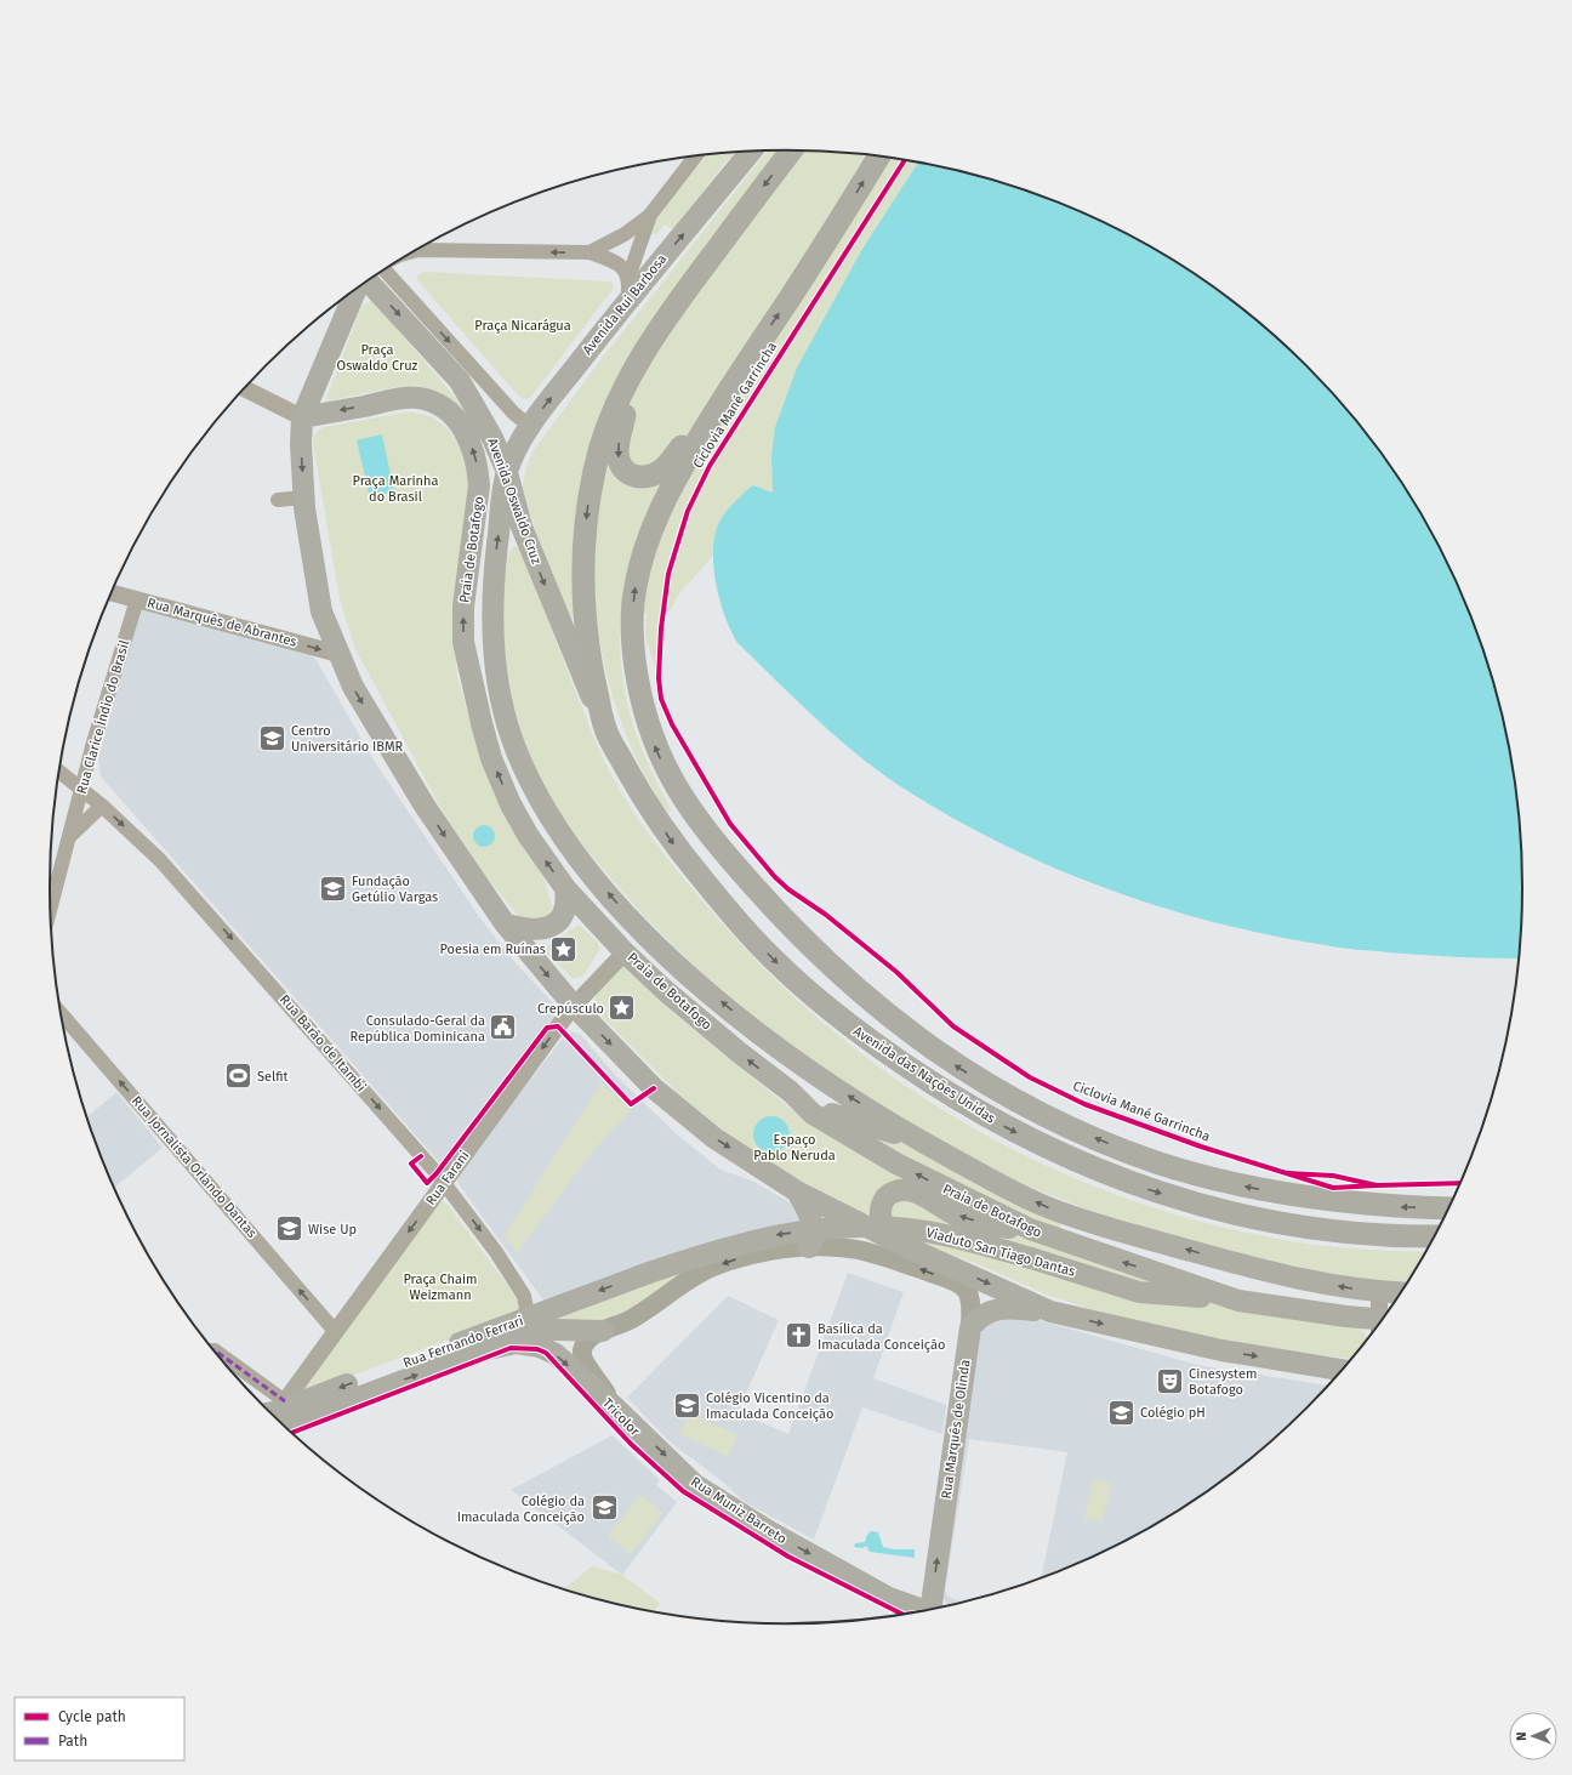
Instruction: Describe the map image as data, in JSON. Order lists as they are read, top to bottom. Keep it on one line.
{"streets":{"highway":["Avenida das Nações Unidas"],"main road":["Avenida Rui Barbosa","Avenida Oswaldo Cruz","Praia de Botafogo","Viaduto San Tiago Dantas","Rua Fernando Ferrari","Rua Marquês de Olinda","Rua Muniz Barreto"],"street":["Rua Marquês de Abrantes","Rua Clarice Índio do Brasil","Rua Barão de Itambi","Rua Jornalista Orlando Dantas","Rua Farani"],"cycle path":["Ciclovia Mané Garrincha","Tricolor"]},"crossings":[["Avenida Rui Barbosa","Avenida Oswaldo Cruz"],["Avenida Rui Barbosa","Praia de Botafogo"],["Avenida Oswaldo Cruz","Praia de Botafogo"],["Avenida Oswaldo Cruz","Avenida das Nações Unidas"],["Praia de Botafogo","Rua Farani"],["Praia de Botafogo","Viaduto San Tiago Dantas"],["Rua Marquês de Abrantes","Rua Clarice Índio do Brasil"],["Rua Clarice Índio do Brasil","Rua Barão de Itambi"],["Rua Barão de Itambi","Rua Farani"],["Rua Barão de Itambi","Rua Fernando Ferrari"],["Rua Jornalista Orlando Dantas","Rua Farani"],["Rua Farani","Rua Fernando Ferrari"],["Viaduto San Tiago Dantas","Rua Fernando Ferrari"],["Rua Fernando Ferrari","Rua Muniz Barreto"]],"one_way":["Avenida Rui Barbosa","Rua Marquês de Abrantes","Rua Barão de Itambi","Rua Jornalista Orlando Dantas","Rua Farani","Rua Marquês de Olinda","Rua Muniz Barreto"],"parks":["Praça Nicarágua","Praça Oswaldo Cruz","Praça Marinha do Brasil","Espaço Pablo Neruda","Praça Chaim Weizmann"],"places":{"school or university":["Centro Universitário IBMR","Fundação Getúlio Vargas","Wise Up","Colégio Vicentino da Imaculada Conceição","Colégio pH","Colégio da Imaculada Conceição"],"place":["Poesia em Ruínas","Crepúsculo"],"public building":["Consulado-Geral da República Dominicana"],"sports":["Selfit"],"church":["Basílica da Imaculada Conceição"],"theatre":["Cinesystem Botafogo"]},"legend":["Cycle path","Path"],"north":"left"}
